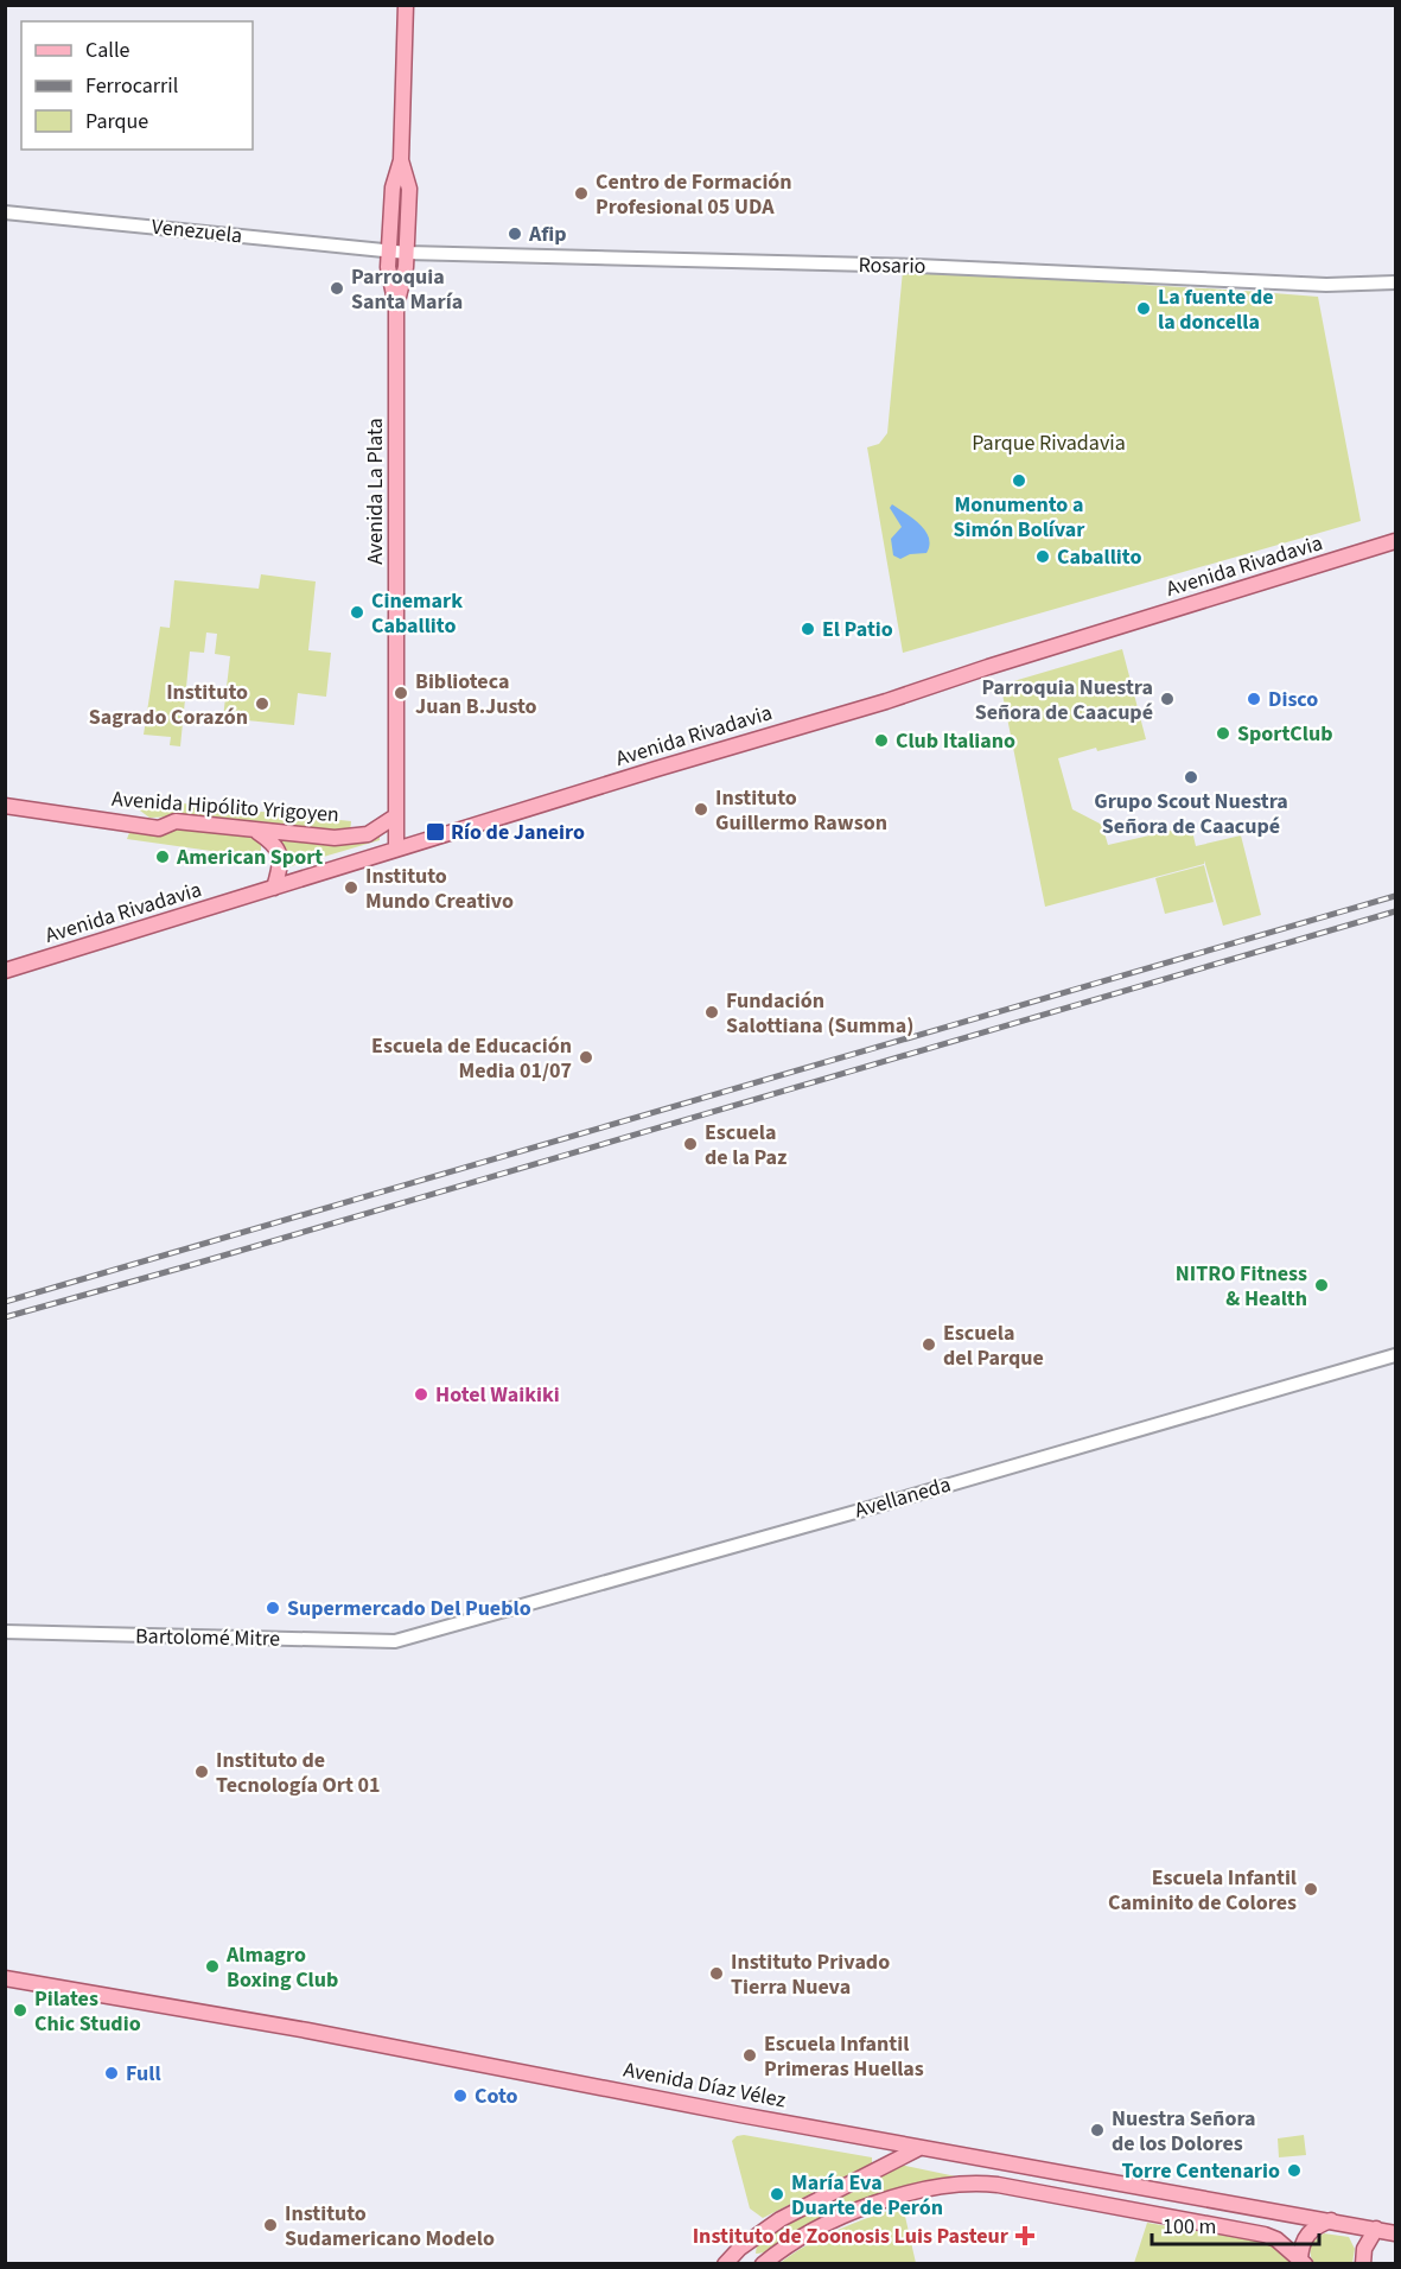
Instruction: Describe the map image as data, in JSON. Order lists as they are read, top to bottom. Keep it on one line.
{"streets":{"main road":["Avenida La Plata","Avenida Rivadavia","Avenida Hipólito Yrigoyen","Avenida Díaz Vélez"],"street":["Venezuela","Rosario","Avellaneda","Bartolomé Mitre"]},"crossings":[["Venezuela","Rosario"],["Venezuela","Avenida La Plata"],["Rosario","Avenida La Plata"],["Avenida La Plata","Avenida Rivadavia"],["Avenida La Plata","Avenida Hipólito Yrigoyen"],["Avellaneda","Bartolomé Mitre"]],"parks":["Parque Rivadavia"],"places":{"other":["Centro de Formación Profesional 05 UDA","Afip","Parroquia Santa María","La fuente de la doncella","Monumento a Simón Bolívar","Caballito","Cinemark Caballito","El Patio","Biblioteca Juan B.Justo","Parroquia Nuestra Señora de Caacupé","Disco","Instituto Sagrado Corazón","SportClub","Club Italiano","Grupo Scout Nuestra Señora de Caacupé","Instituto Guillermo Rawson","American Sport","Instituto Mundo Creativo","Fundación Salottiana (Summa)","Escuela de Educación Media 01/07","Escuela de la Paz","NITRO Fitness & Health","Escuela del Parque","Hotel Waikiki","Supermercado Del Pueblo","Instituto de Tecnología Ort 01","Escuela Infantil Caminito de Colores","Almagro Boxing Club","Instituto Privado Tierra Nueva","Pilates Chic Studio","Escuela Infantil Primeras Huellas","Full","Coto","Nuestra Señora de los Dolores","Torre Centenario","María Eva Duarte de Perón","Instituto Sudamericano Modelo"],"transit":["Río de Janeiro"],"health":["Instituto de Zoonosis Luis Pasteur"]},"legend":["Calle","Ferrocarril","Parque"],"scale_bar":"100 m"}
